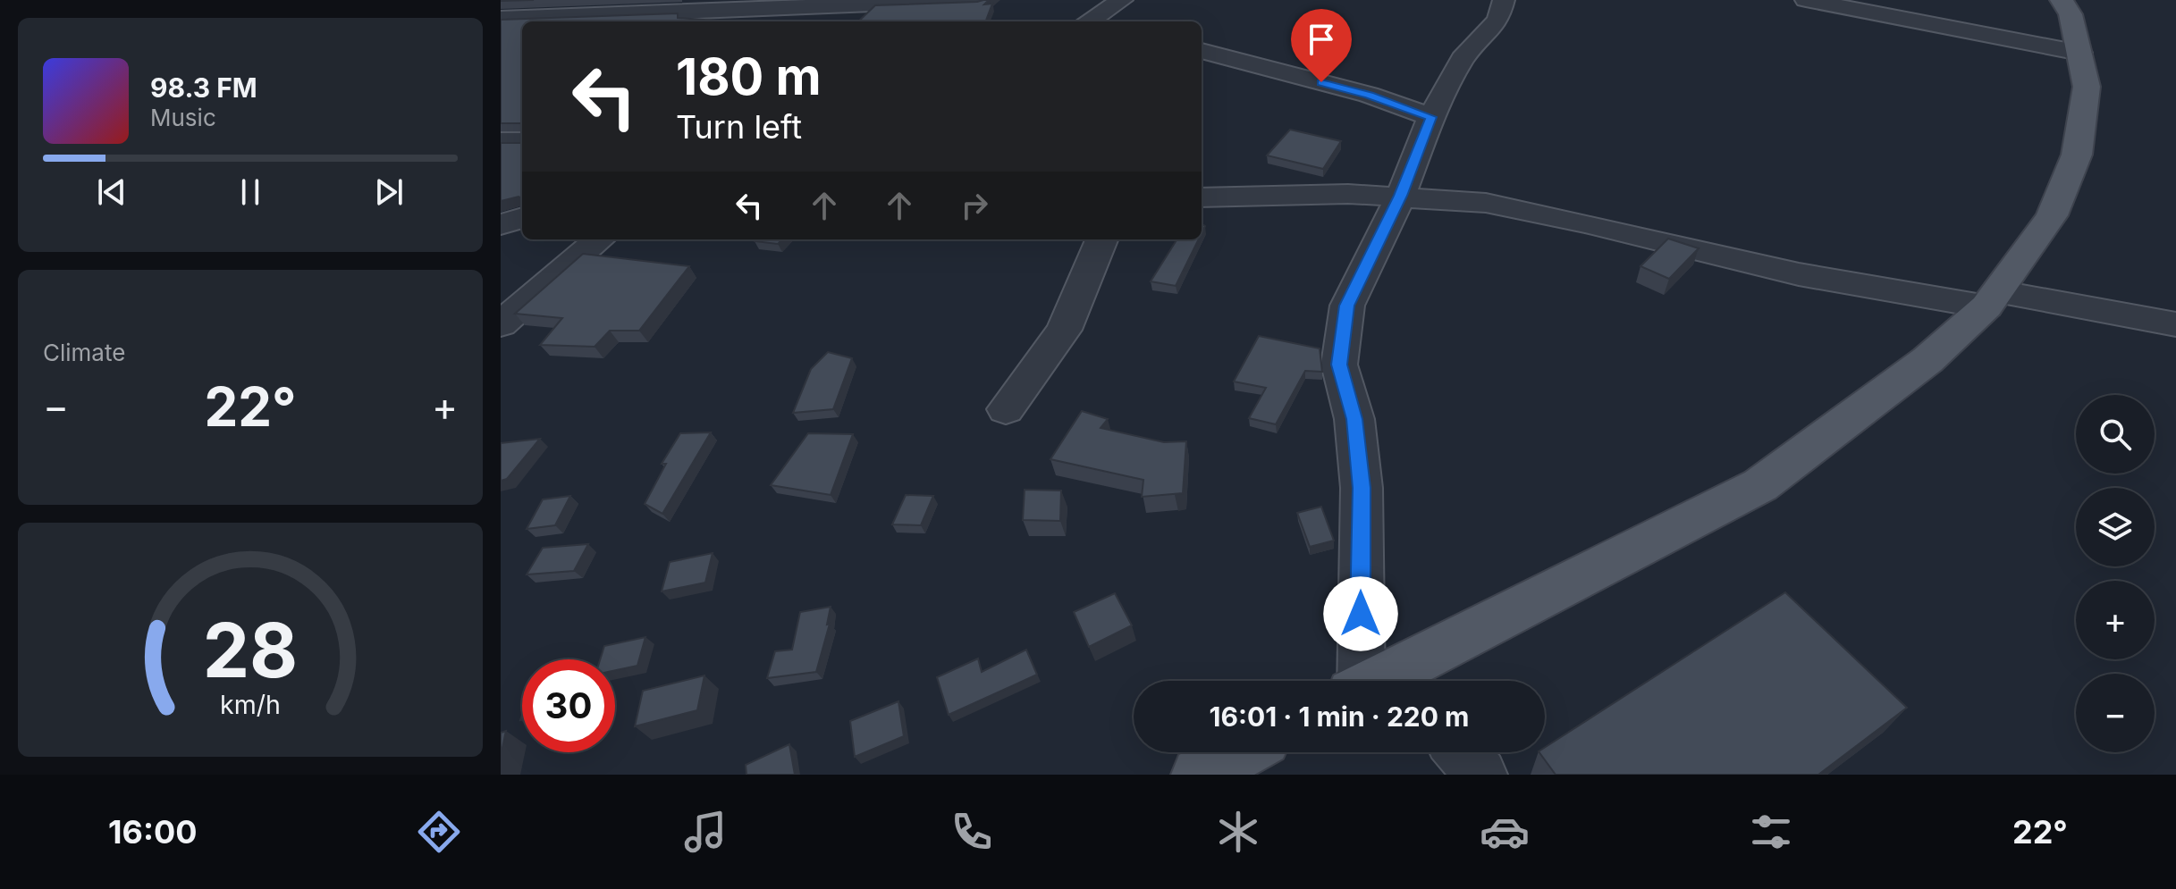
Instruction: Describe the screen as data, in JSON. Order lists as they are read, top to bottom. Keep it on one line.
{"page":{"turn":["180 m","Turn left"],"song":["98.3 FM","Music"],"tile":"Climate","heat":["−","22°","+"],"map_buttons":["+","−"],"limit":"30","trip":"16:01 · 1 min · 220 m","tabs":["16:00","22°"],"gauge":["28","km/h"]}}
